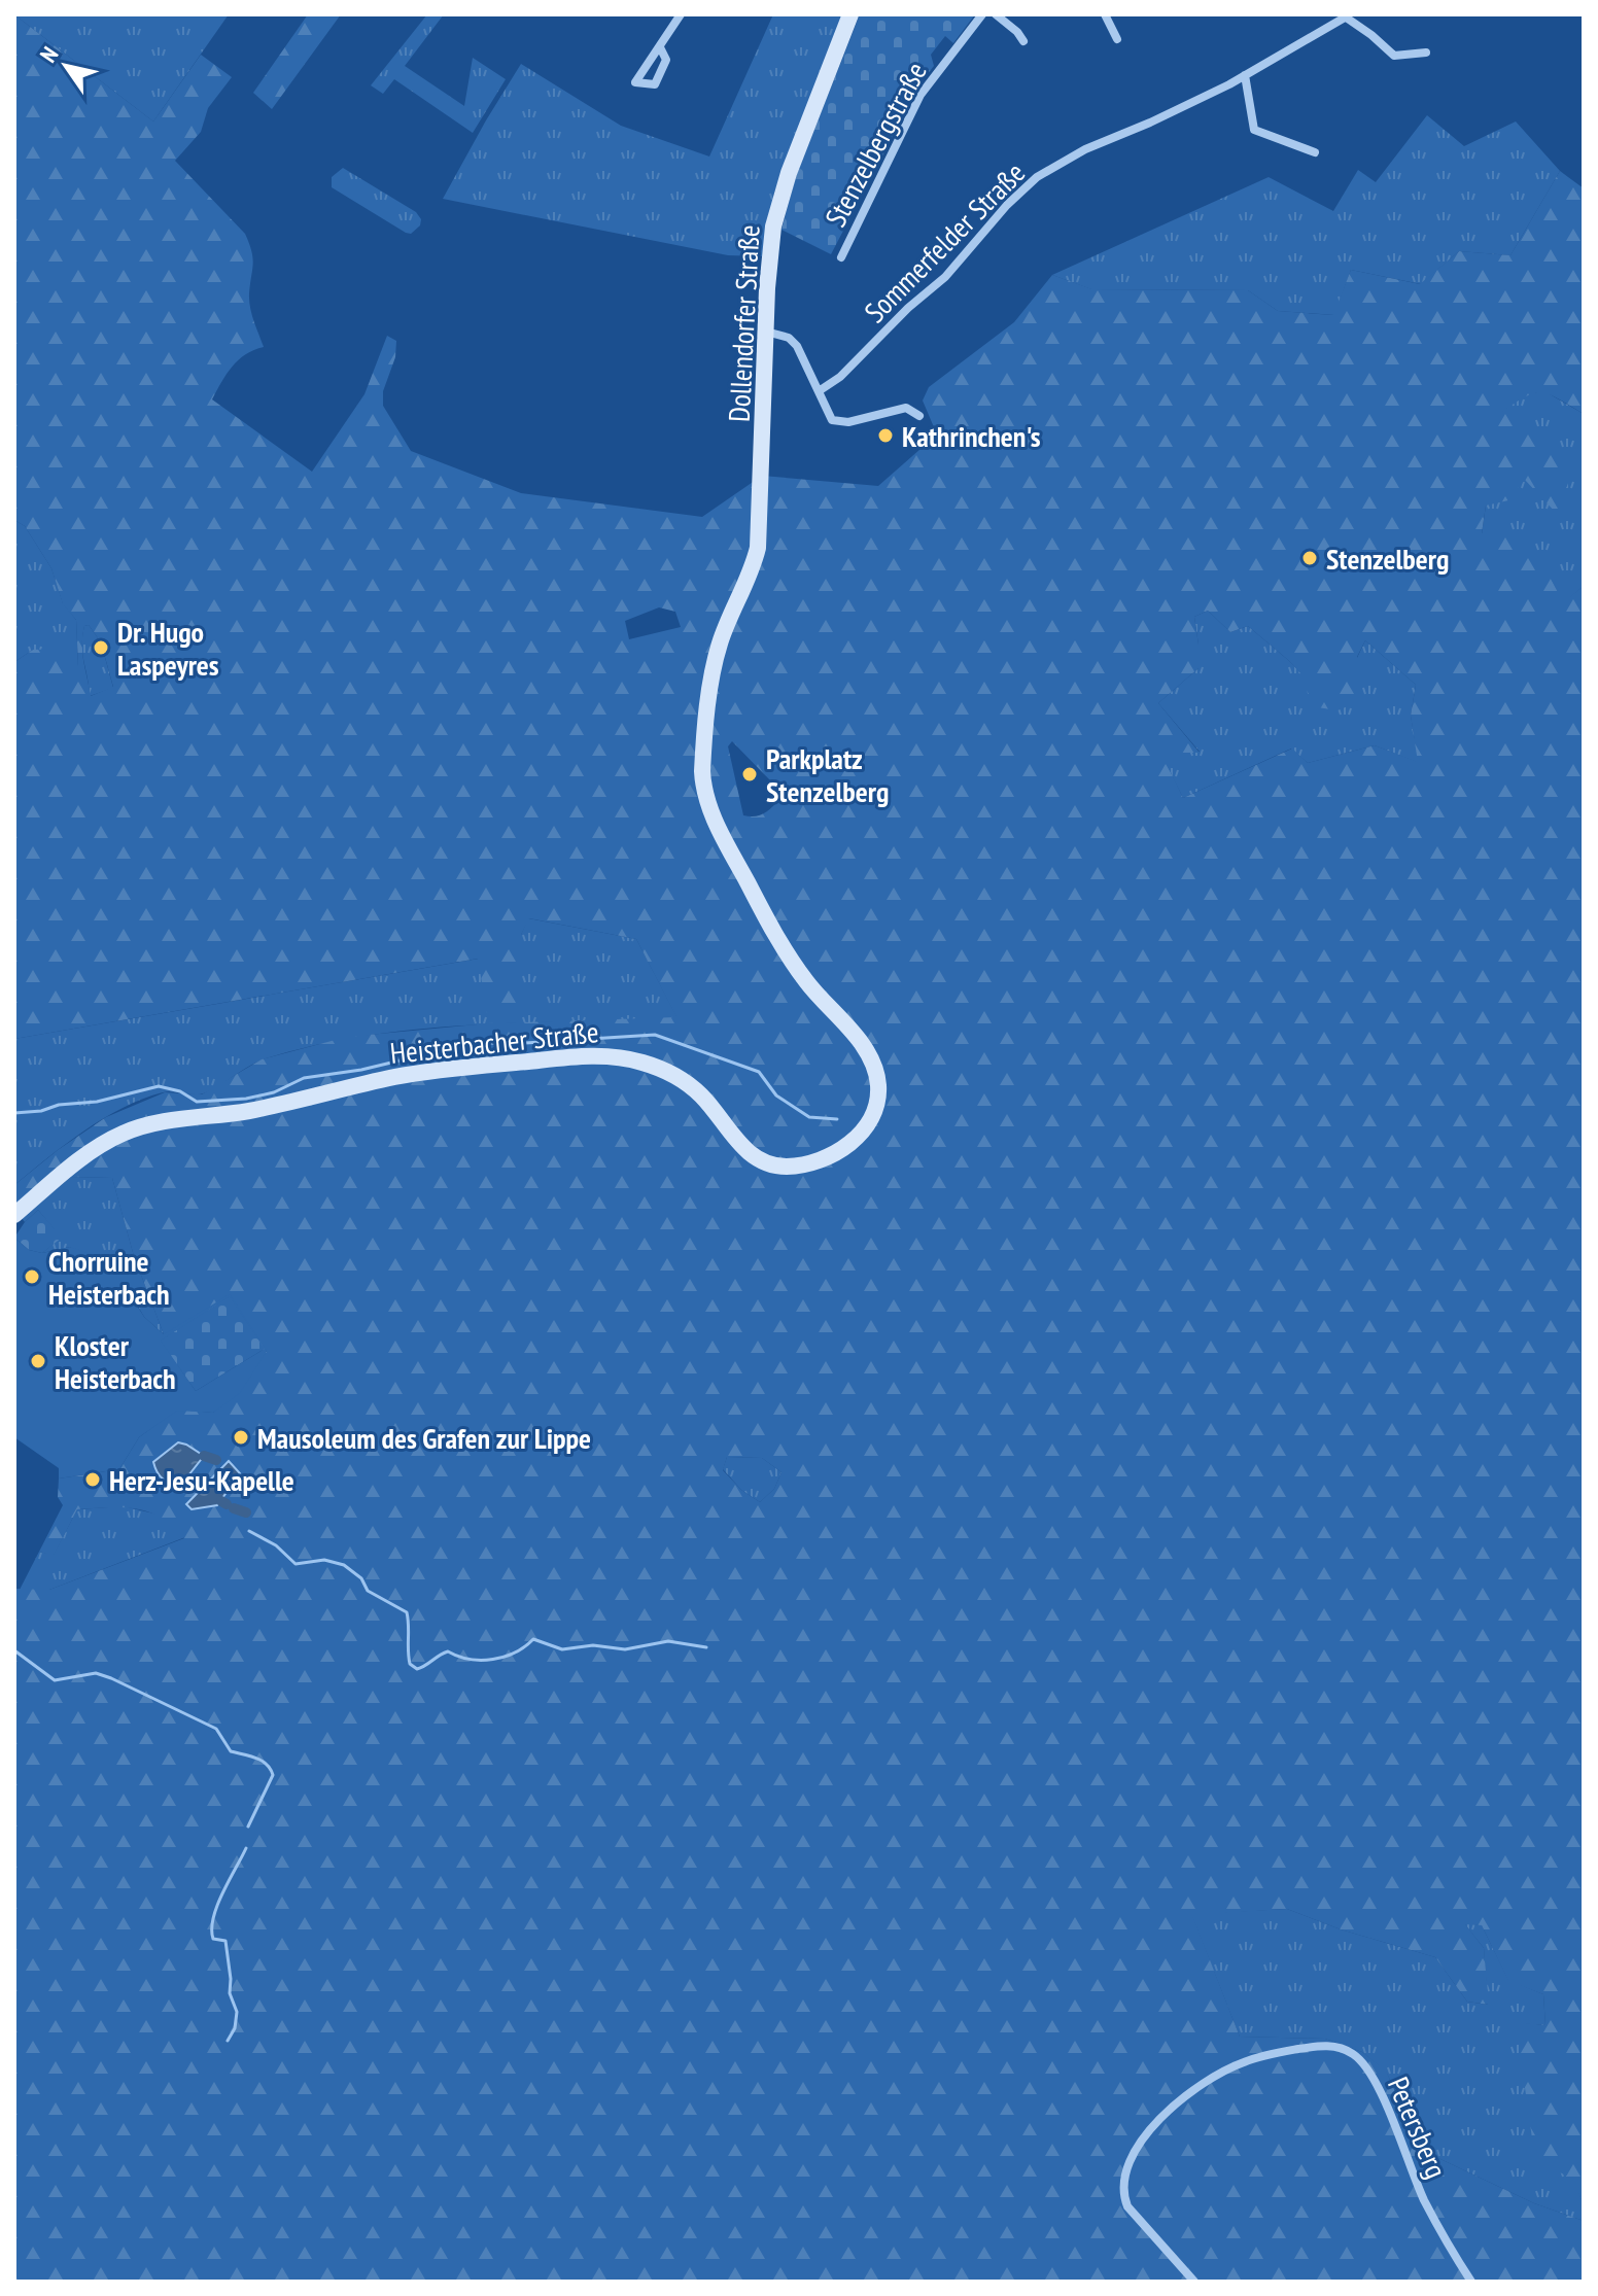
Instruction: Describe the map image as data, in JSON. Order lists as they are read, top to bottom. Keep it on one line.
{"streets":{"main road":["Dollendorfer Straße","Heisterbacher Straße"],"street":["Stenzelbergstraße","Sommerfelder Straße","Petersberg"]},"crossings":[["Dollendorfer Straße","Heisterbacher Straße"]],"places":["Kathrinchen's","Stenzelberg","Dr. Hugo Laspeyres","Parkplatz Stenzelberg","Chorruine Heisterbach","Kloster Heisterbach","Mausoleum des Grafen zur Lippe","Herz-Jesu-Kapelle"],"north":"top left"}
